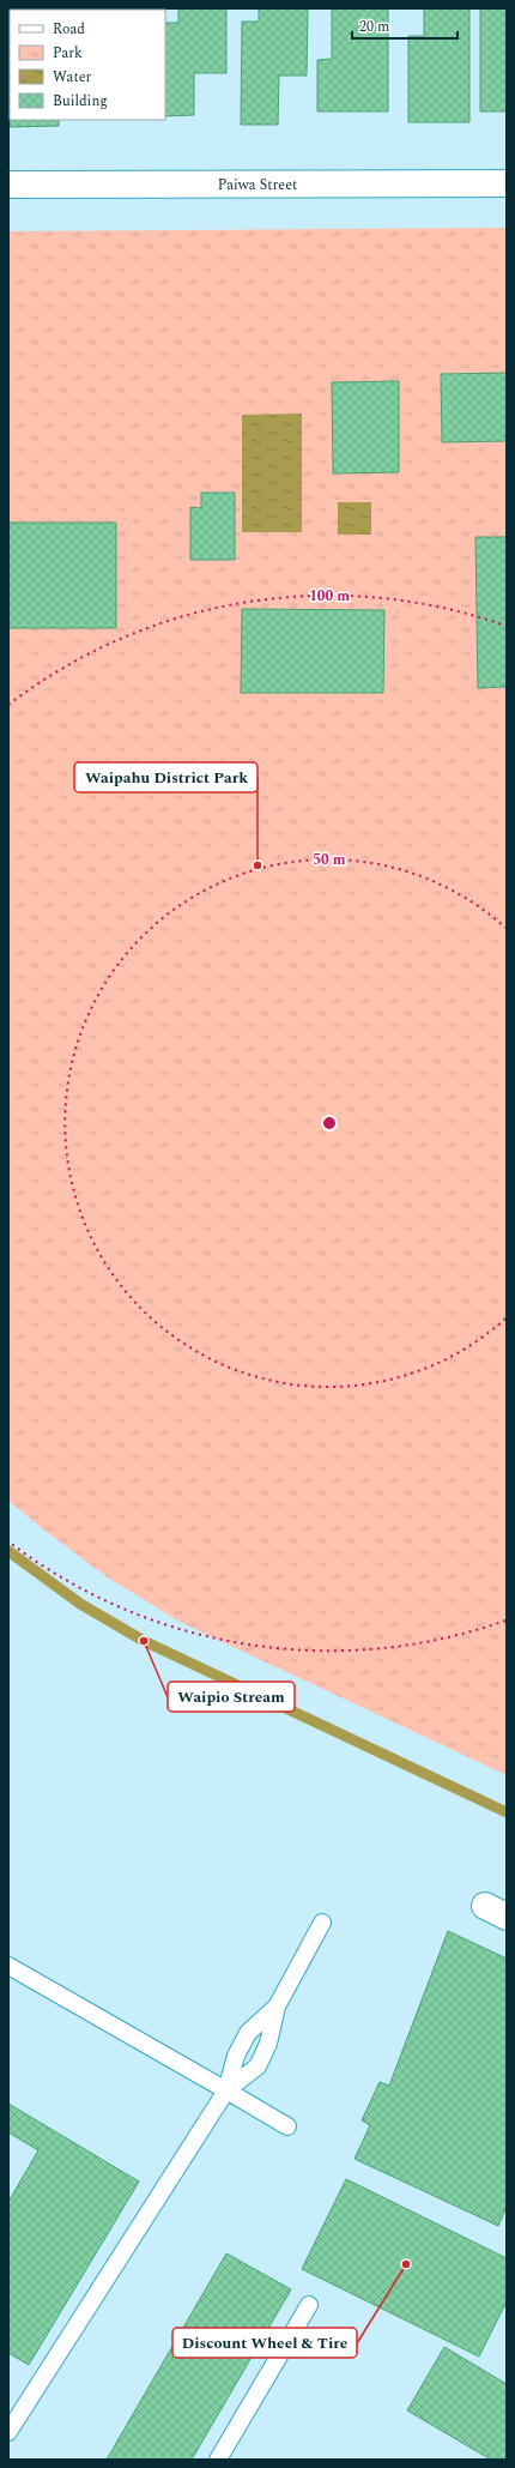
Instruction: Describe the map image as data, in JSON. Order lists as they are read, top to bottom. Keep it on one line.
{"streets":{"street":["Paiwa Street"]},"places":["Waipahu District Park","Waipio Stream","Discount Wheel & Tire"],"legend":["Road","Park","Water","Building"],"scale_bar":"20 m","rings":["100 m","50 m"]}
